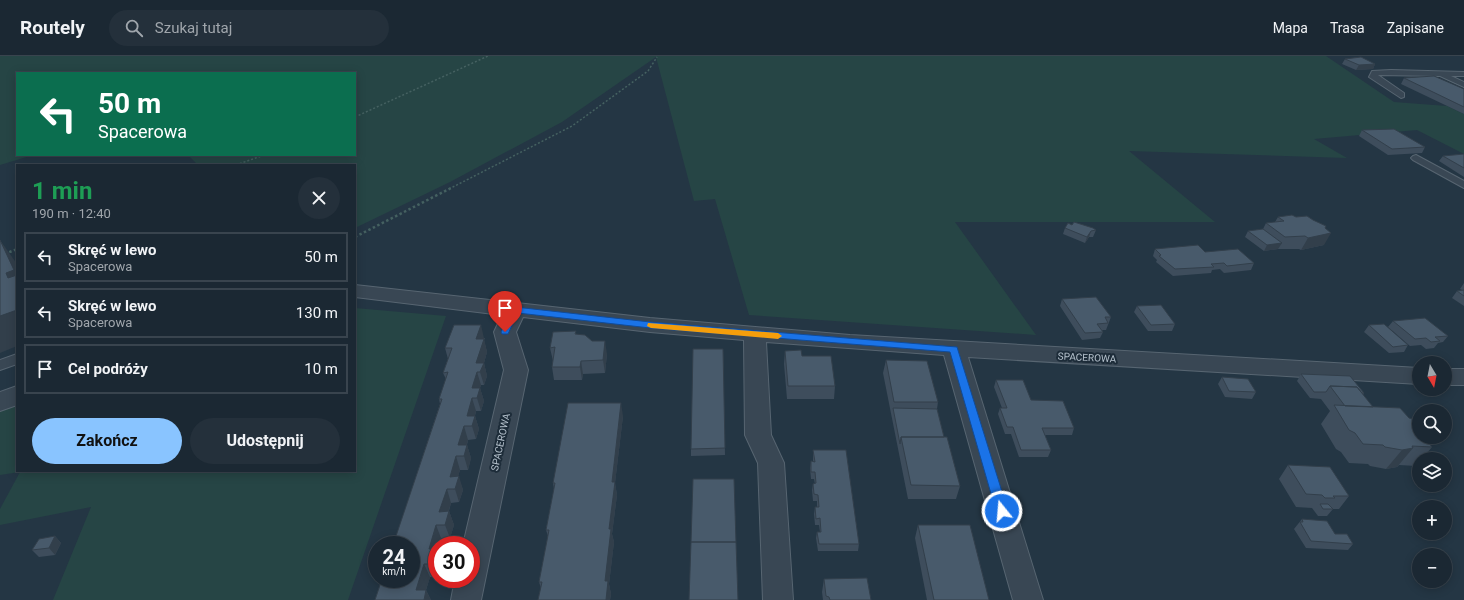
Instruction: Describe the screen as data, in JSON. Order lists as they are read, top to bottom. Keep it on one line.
{"streets":{"street":["SPACEROWA"]},"north":"bottom","page":{"header":"Routely","search":"Szukaj tutaj","nav":["Mapa","Trasa","Zapisane"],"turn":["50 m","Spacerowa"],"heading":["1 min","190 m · 12:40"],"list":[{"name":"Skręć w lewo","note":"Spacerowa","value":"50 m"},{"name":"Skręć w lewo","note":"Spacerowa","value":"130 m"},{"name":"Cel podróży","value":"10 m"}],"map_buttons":["+","−"],"buttons":["Zakończ","Udostępnij"],"speed":"24 km/h","limit":"30"}}
